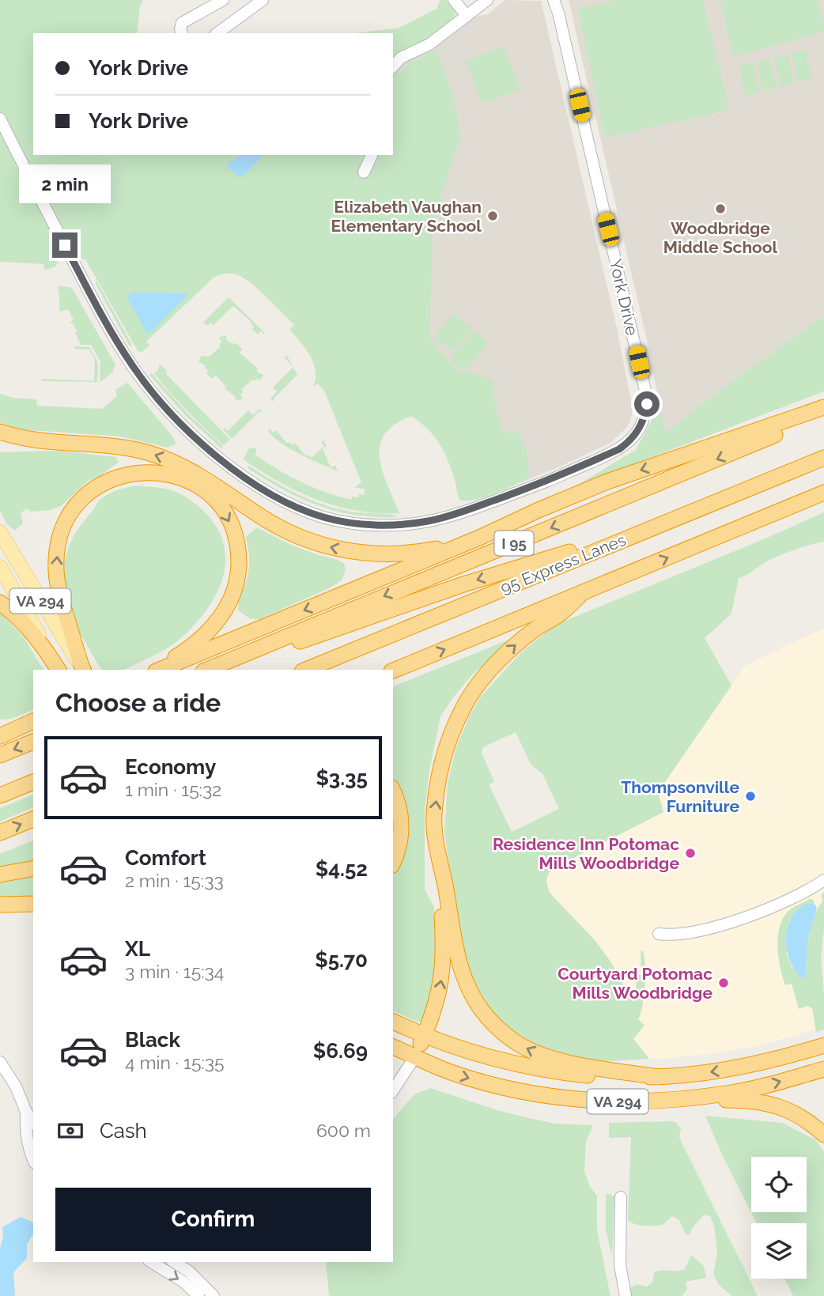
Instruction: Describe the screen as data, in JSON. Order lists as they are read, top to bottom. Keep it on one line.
{"streets":{"highway":["I 95","95 Express Lanes","VA 294"],"street":["York Drive"]},"places":["Woodbridge Middle School","Elizabeth Vaughan Elementary School","Thompsonville Furniture","Residence Inn Potomac Mills Woodbridge","Courtyard Potomac Mills Woodbridge"],"page":{"banner":["York Drive","York Drive"],"bubble":"2 min","heading":"Choose a ride","list":[{"name":"Economy","note":"1 min · 15:32","value":"$3.35"},{"name":"Comfort","note":"2 min · 15:33","value":"$4.52"},{"name":"XL","note":"3 min · 15:34","value":"$5.70"},{"name":"Black","note":"4 min · 15:35","value":"$6.69"}],"pay":["Cash","600 m"],"buttons":"Confirm"}}
